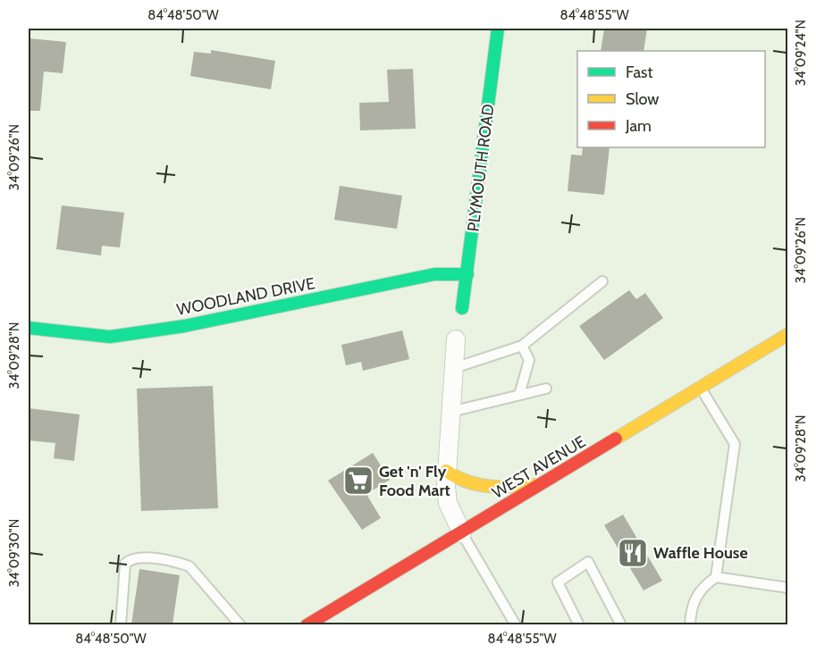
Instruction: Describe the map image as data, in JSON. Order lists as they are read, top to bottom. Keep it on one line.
{"streets":{"street":["PLYMOUTH ROAD","WOODLAND DRIVE","WEST AVENUE"]},"crossings":[["PLYMOUTH ROAD","WOODLAND DRIVE"]],"places":{"supermarket":["Get 'n' Fly Food Mart"],"restaurant":["Waffle House"]},"legend":["Fast","Slow","Jam"],"coordinates":["84°48'50\"W","84°48'55\"W","34°09'24\"N","34°09'26\"N","34°09'28\"N","34°09'30\"N"]}
